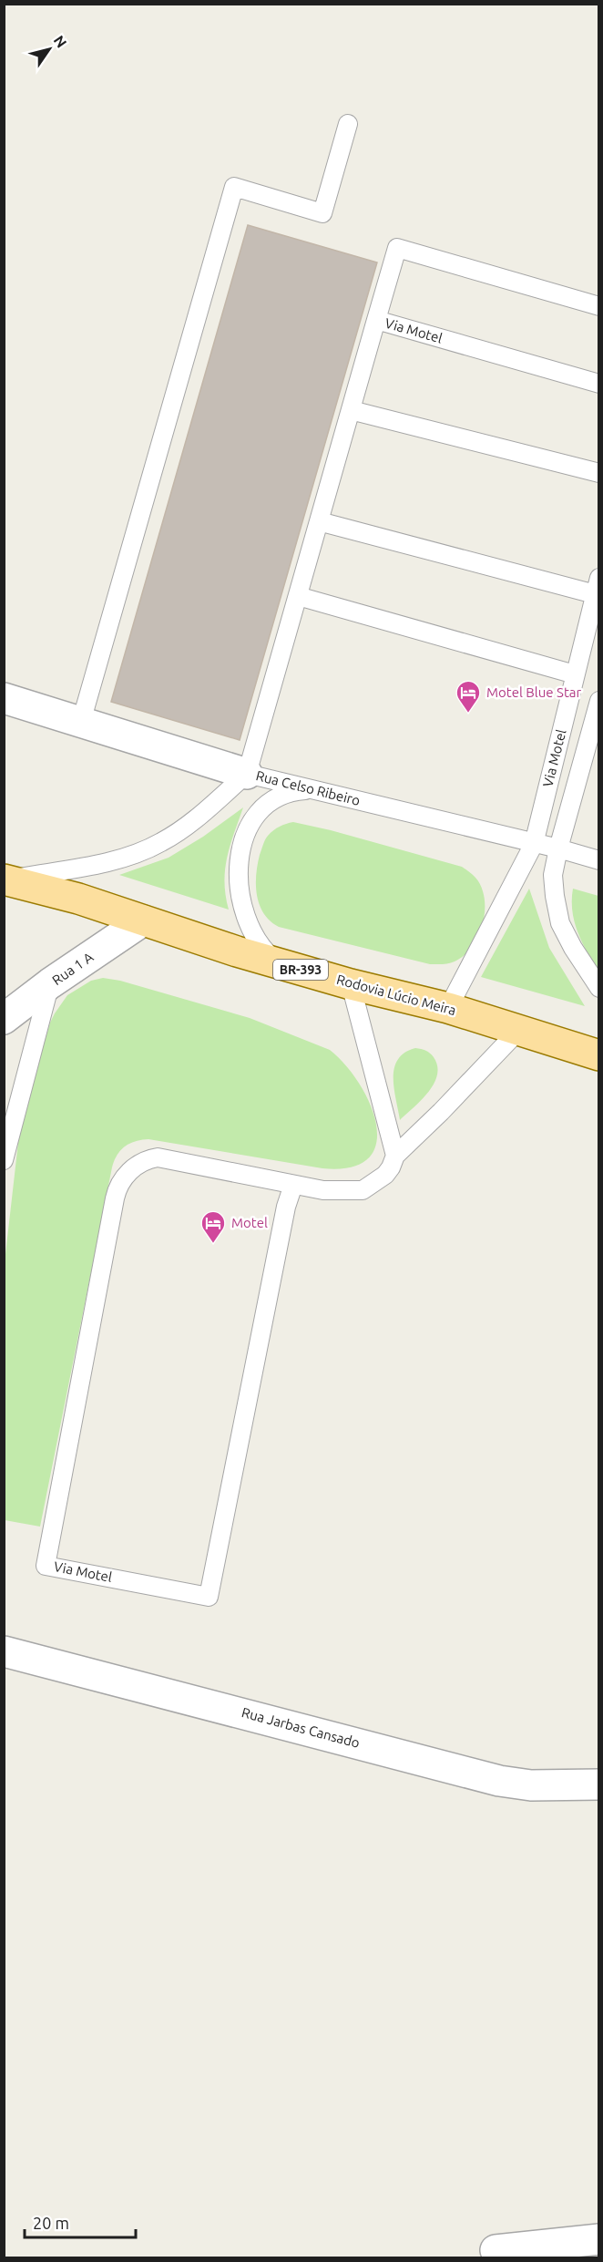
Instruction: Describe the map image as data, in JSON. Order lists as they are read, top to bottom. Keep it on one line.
{"streets":{"main road":["BR-393","Rodovia Lúcio Meira"],"street":["Rua 1 A","Rua Jarbas Cansado"],"lane":["Via Motel","Rua Celso Ribeiro"]},"crossings":[["Via Motel","Rua Celso Ribeiro"],["Via Motel","Rodovia Lúcio Meira"],["Rua Celso Ribeiro","Rodovia Lúcio Meira"],["Rua 1 A","Rodovia Lúcio Meira"]],"places":{"hotel":["Motel Blue Star","Motel"]},"scale_bar":"20 m","north":"top right"}
